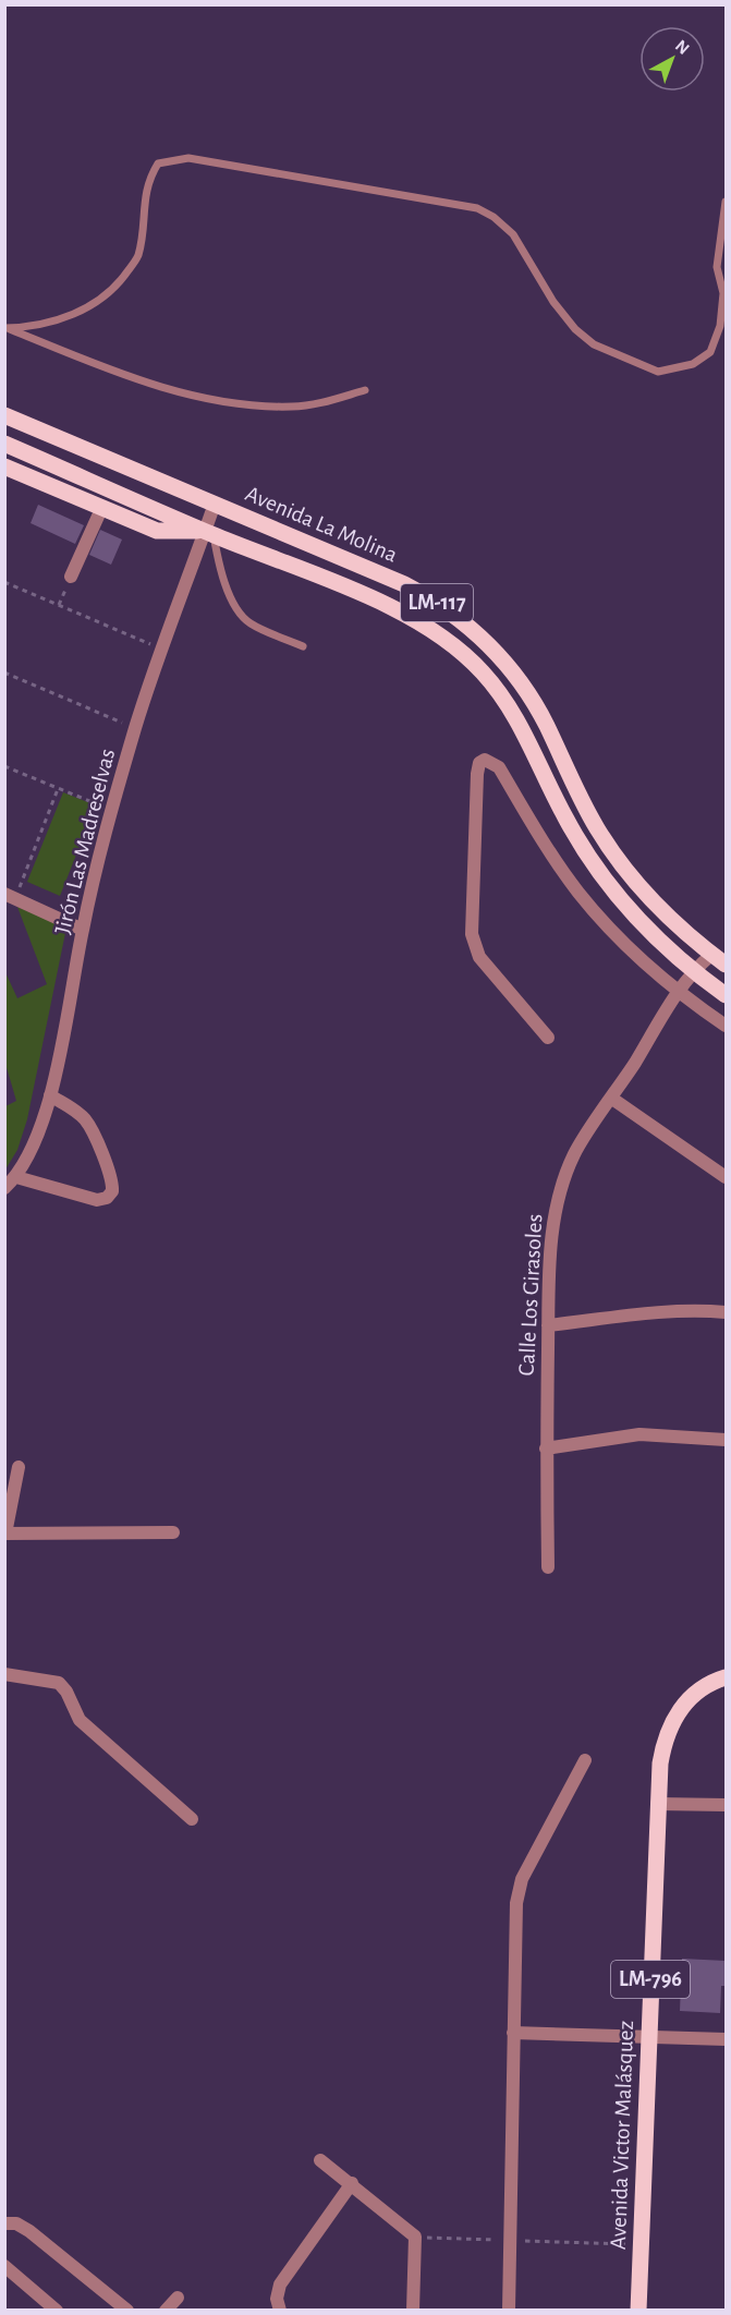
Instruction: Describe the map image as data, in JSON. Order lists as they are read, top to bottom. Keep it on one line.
{"streets":{"main road":["Avenida La Molina","LM-117","LM-796","Avenida Victor Malásquez"],"street":["Jirón Las Madreselvas","Calle Los Girasoles"]},"crossings":[["Avenida La Molina","Jirón Las Madreselvas"],["Avenida La Molina","Calle Los Girasoles"],["LM-117","Jirón Las Madreselvas"],["LM-117","Calle Los Girasoles"]],"north":"top right"}
